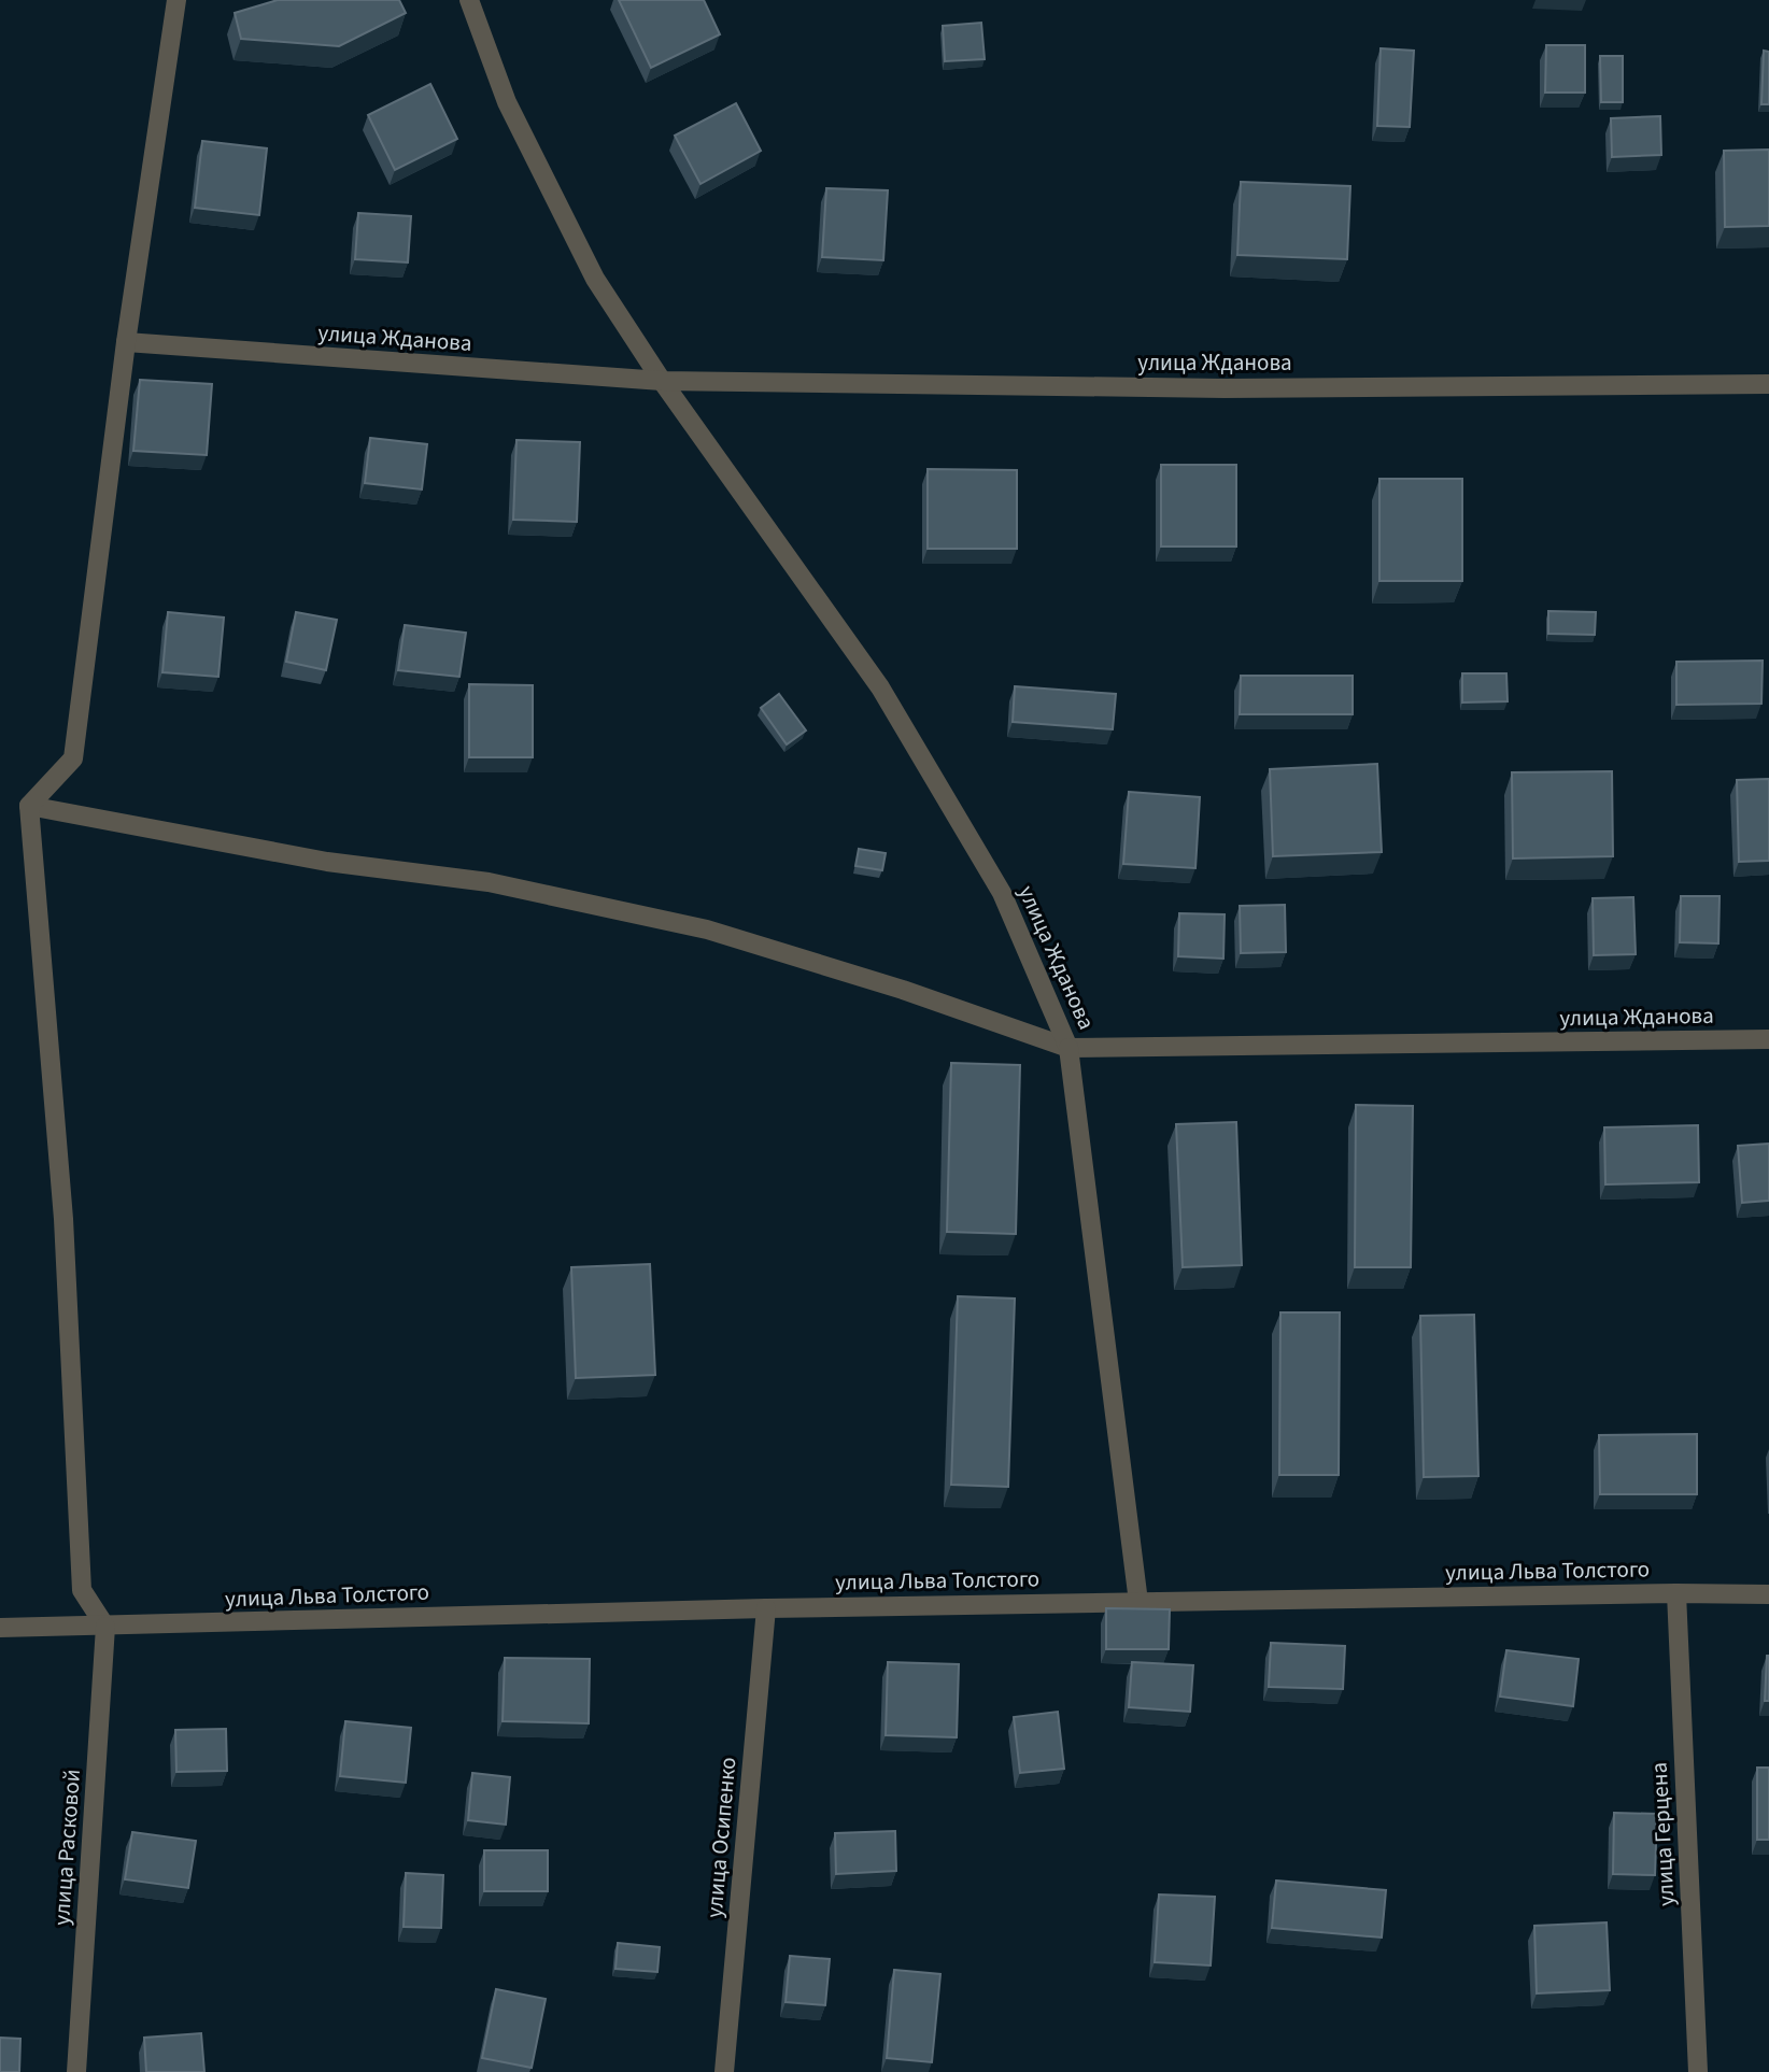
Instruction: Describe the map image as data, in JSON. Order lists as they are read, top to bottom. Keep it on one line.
{"streets":{"street":["улица Жданова","улица Льва Толстого","улица Герцена","улица Осипенко","улица Расковой"]},"crossings":[["улица Льва Толстого","улица Герцена"],["улица Льва Толстого","улица Осипенко"],["улица Льва Толстого","улица Расковой"]]}
